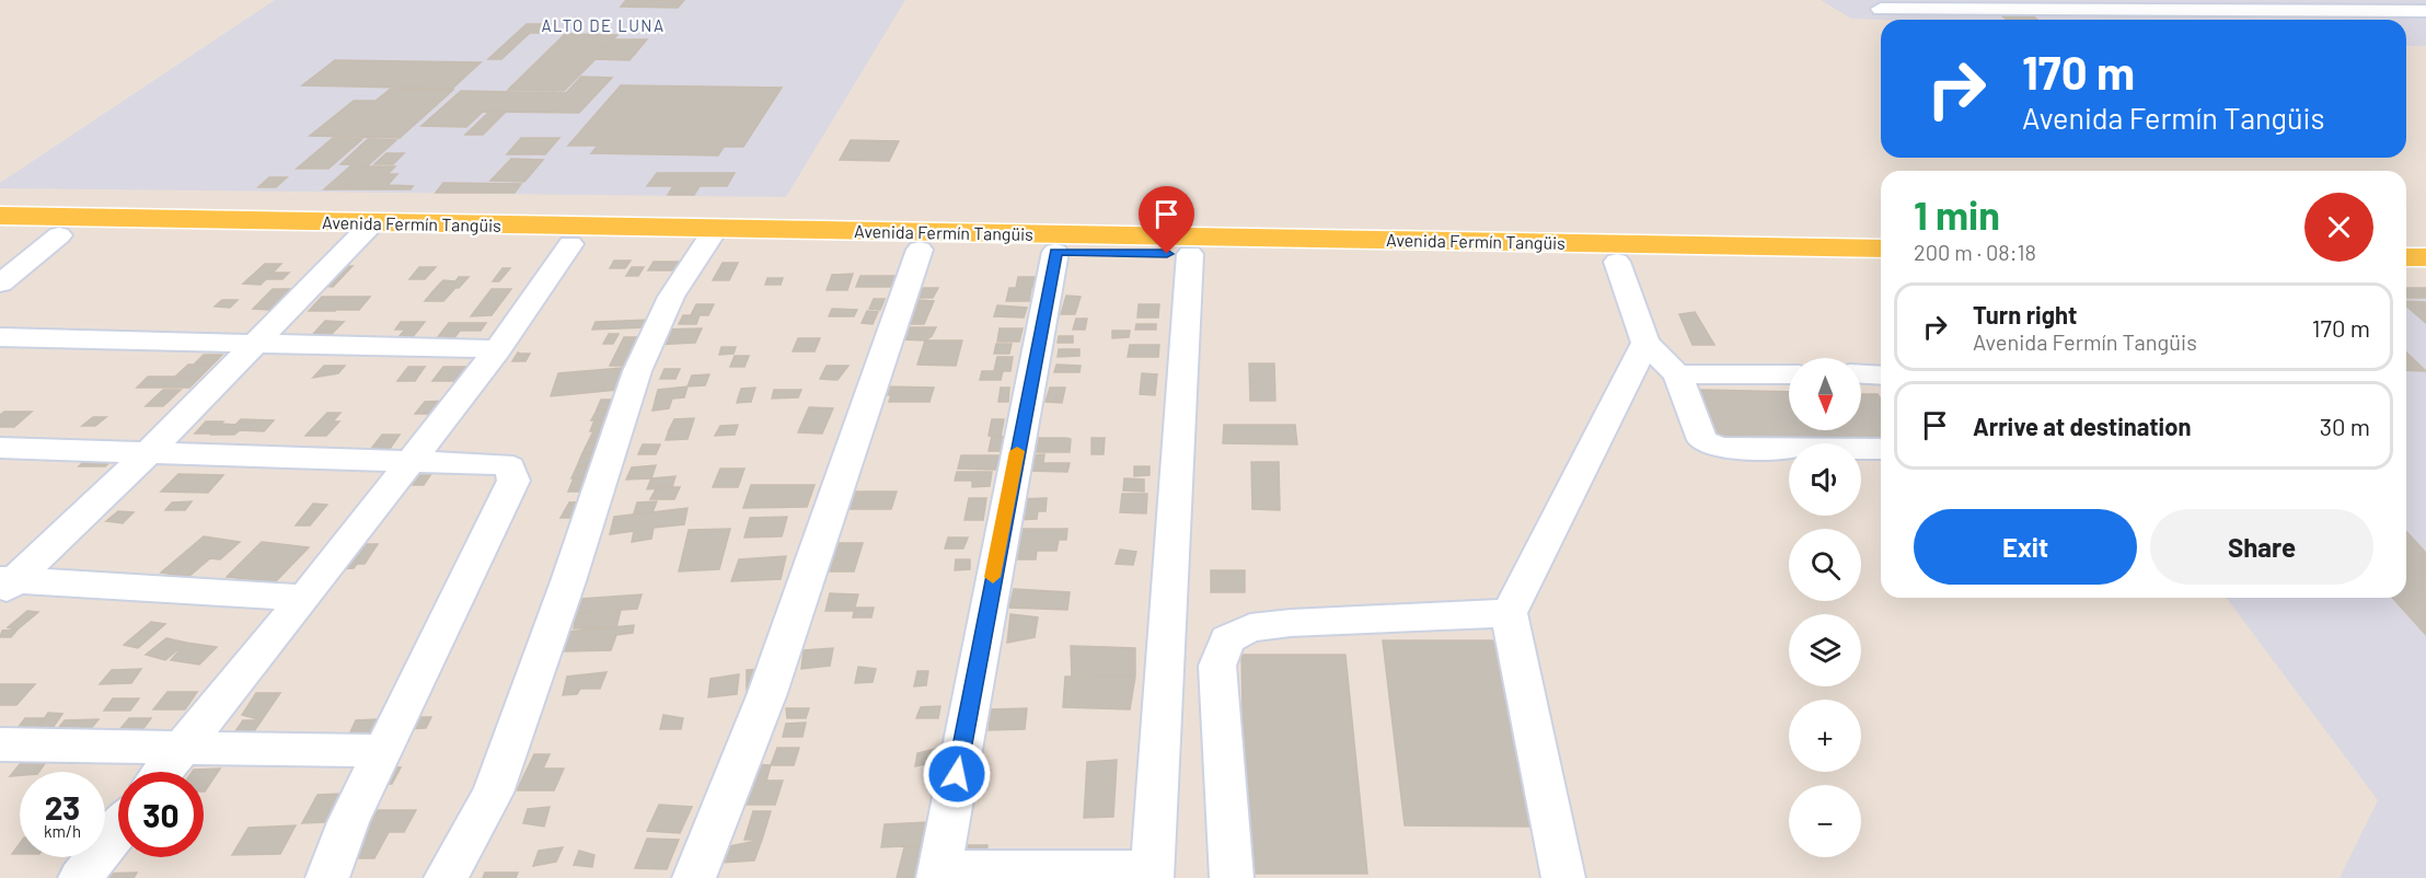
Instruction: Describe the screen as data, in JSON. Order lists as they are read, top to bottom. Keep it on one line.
{"streets":{"main road":["Avenida Fermín Tangüis"]},"districts":["ALTO DE LUNA"],"north":"bottom","page":{"turn":["170 m","Avenida Fermín Tangüis"],"heading":["1 min","200 m · 08:18"],"list":[{"name":"Turn right","note":"Avenida Fermín Tangüis","value":"170 m"},{"name":"Arrive at destination","value":"30 m"}],"map_buttons":["+","−"],"buttons":["Exit","Share"],"speed":"23 km/h","limit":"30"}}
